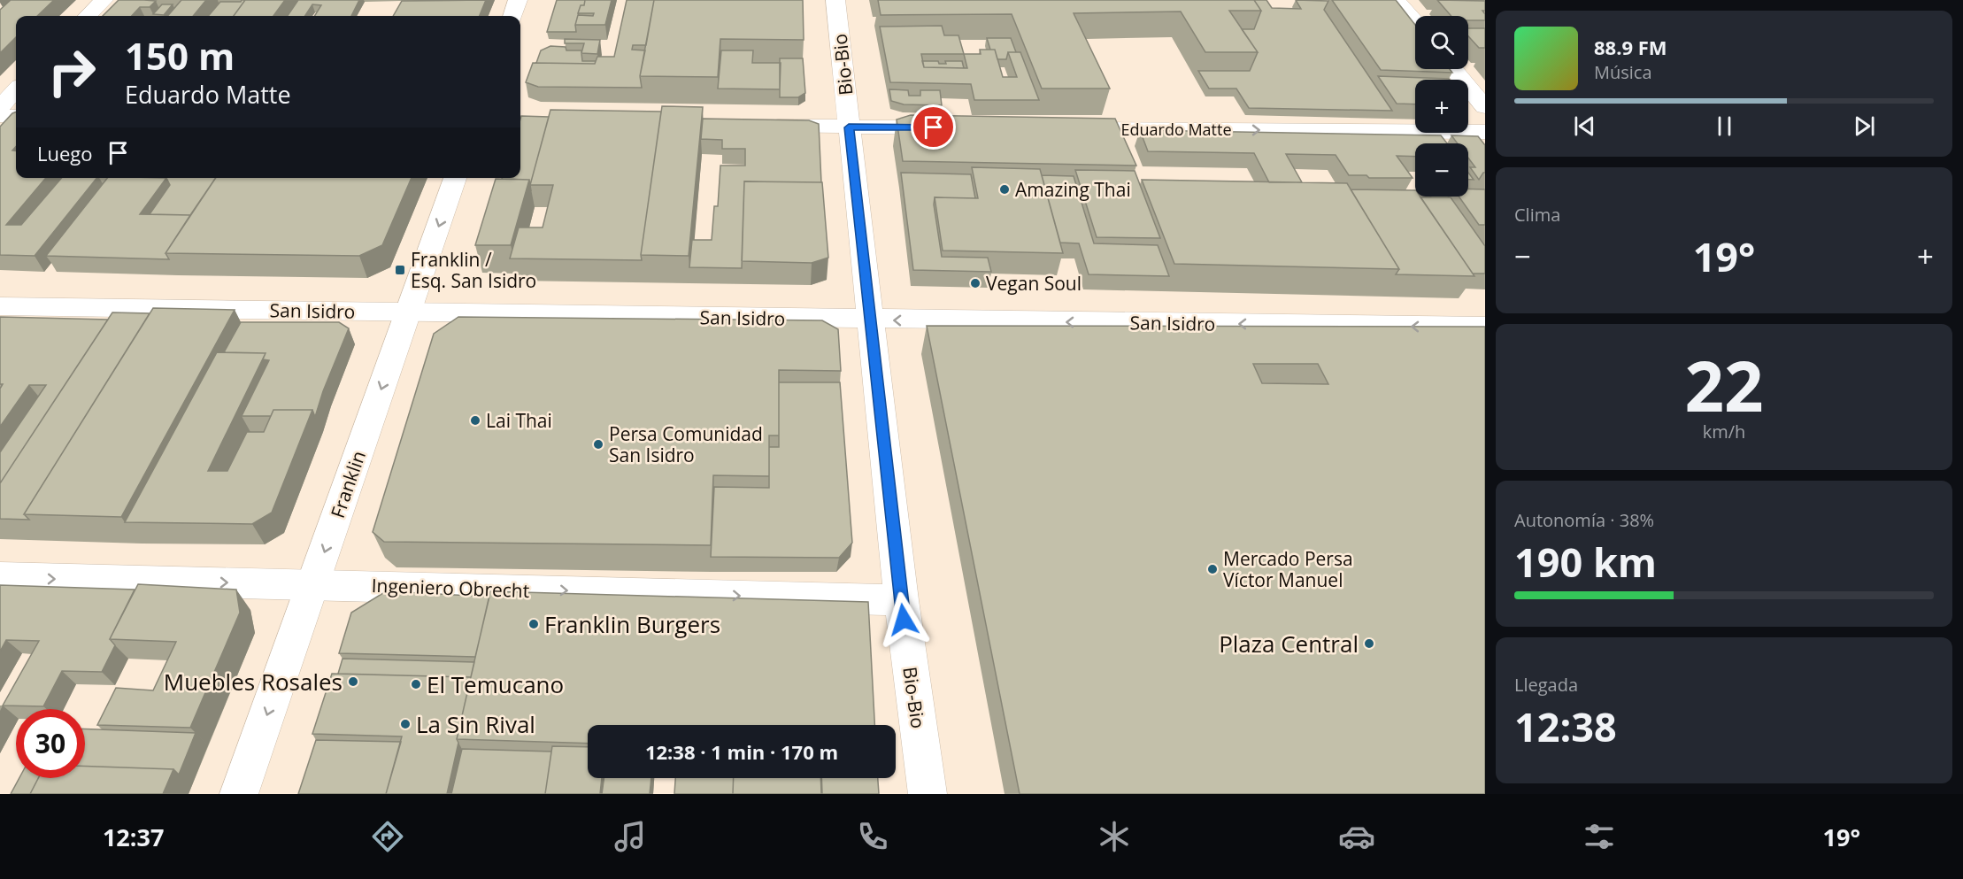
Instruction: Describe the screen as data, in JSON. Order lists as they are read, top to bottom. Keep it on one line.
{"streets":{"street":["Bio-Bio","Eduardo Matte","San Isidro","Franklin","Ingeniero Obrecht"]},"crossings":[["Bio-Bio","San Isidro"],["Bio-Bio","Ingeniero Obrecht"],["San Isidro","Franklin"],["Franklin","Ingeniero Obrecht"]],"one_way":["Eduardo Matte","San Isidro","Franklin","Ingeniero Obrecht"],"places":{"other":["Amazing Thai","Vegan Soul","Lai Thai","Persa Comunidad San Isidro","Mercado Persa Víctor Manuel","Franklin Burgers","Plaza Central","Muebles Rosales","El Temucano","La Sin Rival"],"transit":["Franklin / Esq. San Isidro"]},"page":{"map_buttons":["+","−"],"turn":["150 m","Eduardo Matte"],"song":["88.9 FM","Música"],"then":"Luego","tile":["Clima",["22","km/h"],["Autonomía · 38%","190 km"],["Llegada","12:38"]],"heat":["−","19°","+"],"limit":"30","trip":"12:38 · 1 min · 170 m","tabs":["12:37","19°"]}}
